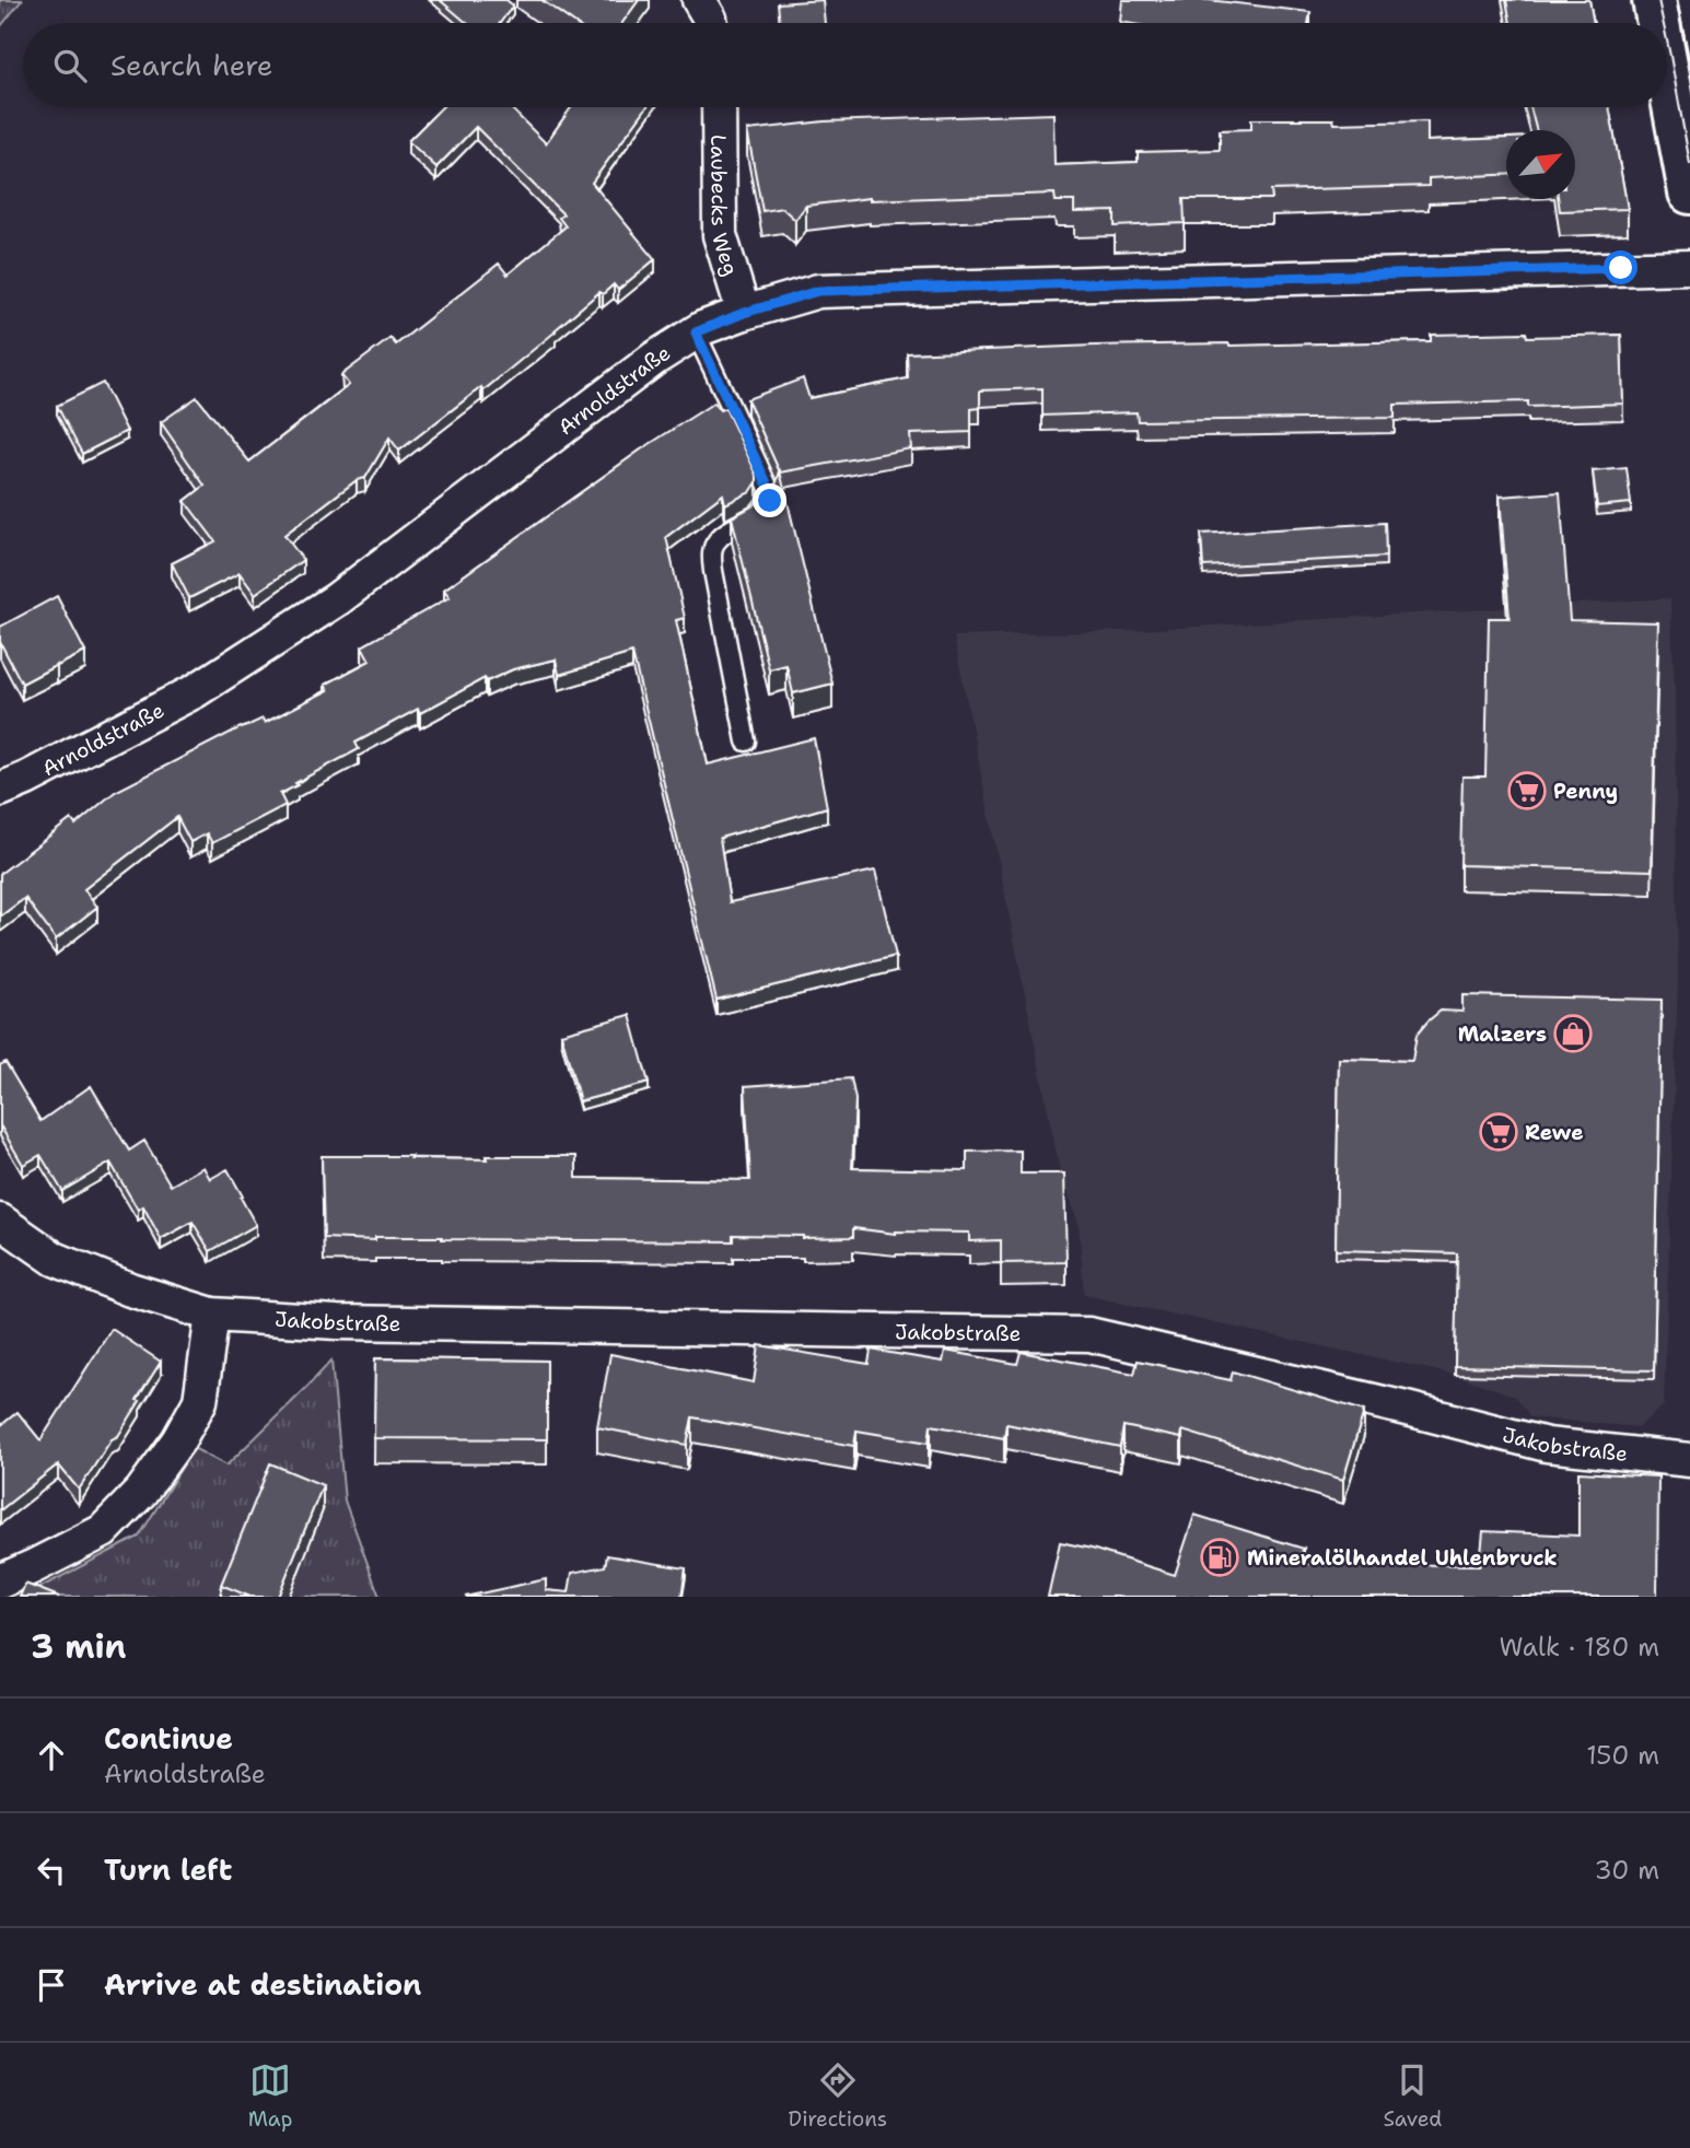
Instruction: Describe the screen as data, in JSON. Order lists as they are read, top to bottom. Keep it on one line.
{"streets":{"street":["Laubecks Weg","Arnoldstraße","Jakobstraße"]},"crossings":[["Laubecks Weg","Arnoldstraße"]],"places":{"supermarket":["Penny","Rewe"],"shop":["Malzers"],"fuel station":["Mineralölhandel Uhlenbruck"]},"north":"top right","page":{"search":"Search here","heading":["3 min","Walk · 180 m"],"list":[["Continue","Arnoldstraße","150 m"],["Turn left","30 m"],"Arrive at destination"],"nav":["Map","Directions","Saved"]}}
